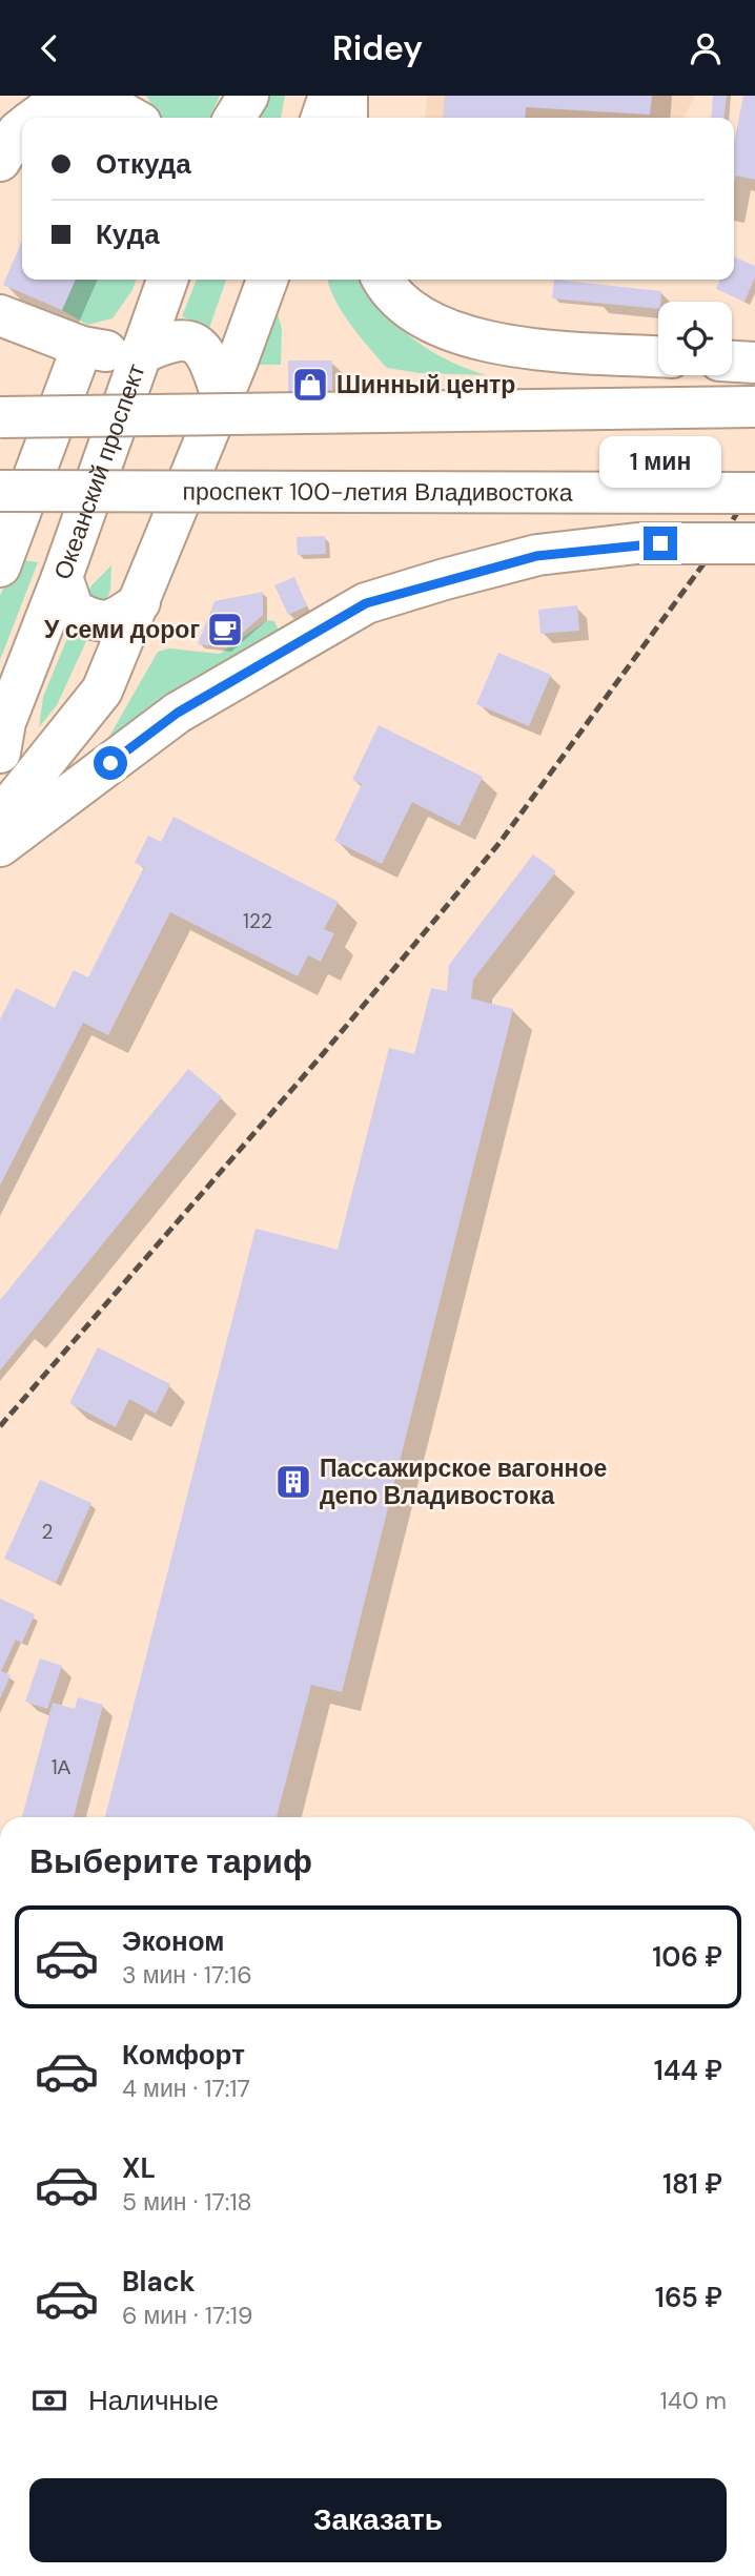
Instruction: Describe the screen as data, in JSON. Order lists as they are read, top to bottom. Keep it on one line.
{"streets":{"main road":["Океанский проспект","проспект 100-летия Владивостока"]},"places":{"shop":["Шинный центр"],"cafe":["У семи дорог"],"building":["Пассажирское вагонное депо Владивостока"]},"house_numbers":["122","2","1А"],"page":{"header":"Ridey","banner":["Откуда","Куда"],"bubble":"1 мин","heading":"Выберите тариф","list":[{"name":"Эконом","note":"3 мин · 17:16","value":"106 ₽"},{"name":"Комфорт","note":"4 мин · 17:17","value":"144 ₽"},{"name":"XL","note":"5 мин · 17:18","value":"181 ₽"},{"name":"Black","note":"6 мин · 17:19","value":"165 ₽"}],"pay":["Наличные","140 m"],"buttons":"Заказать"}}
